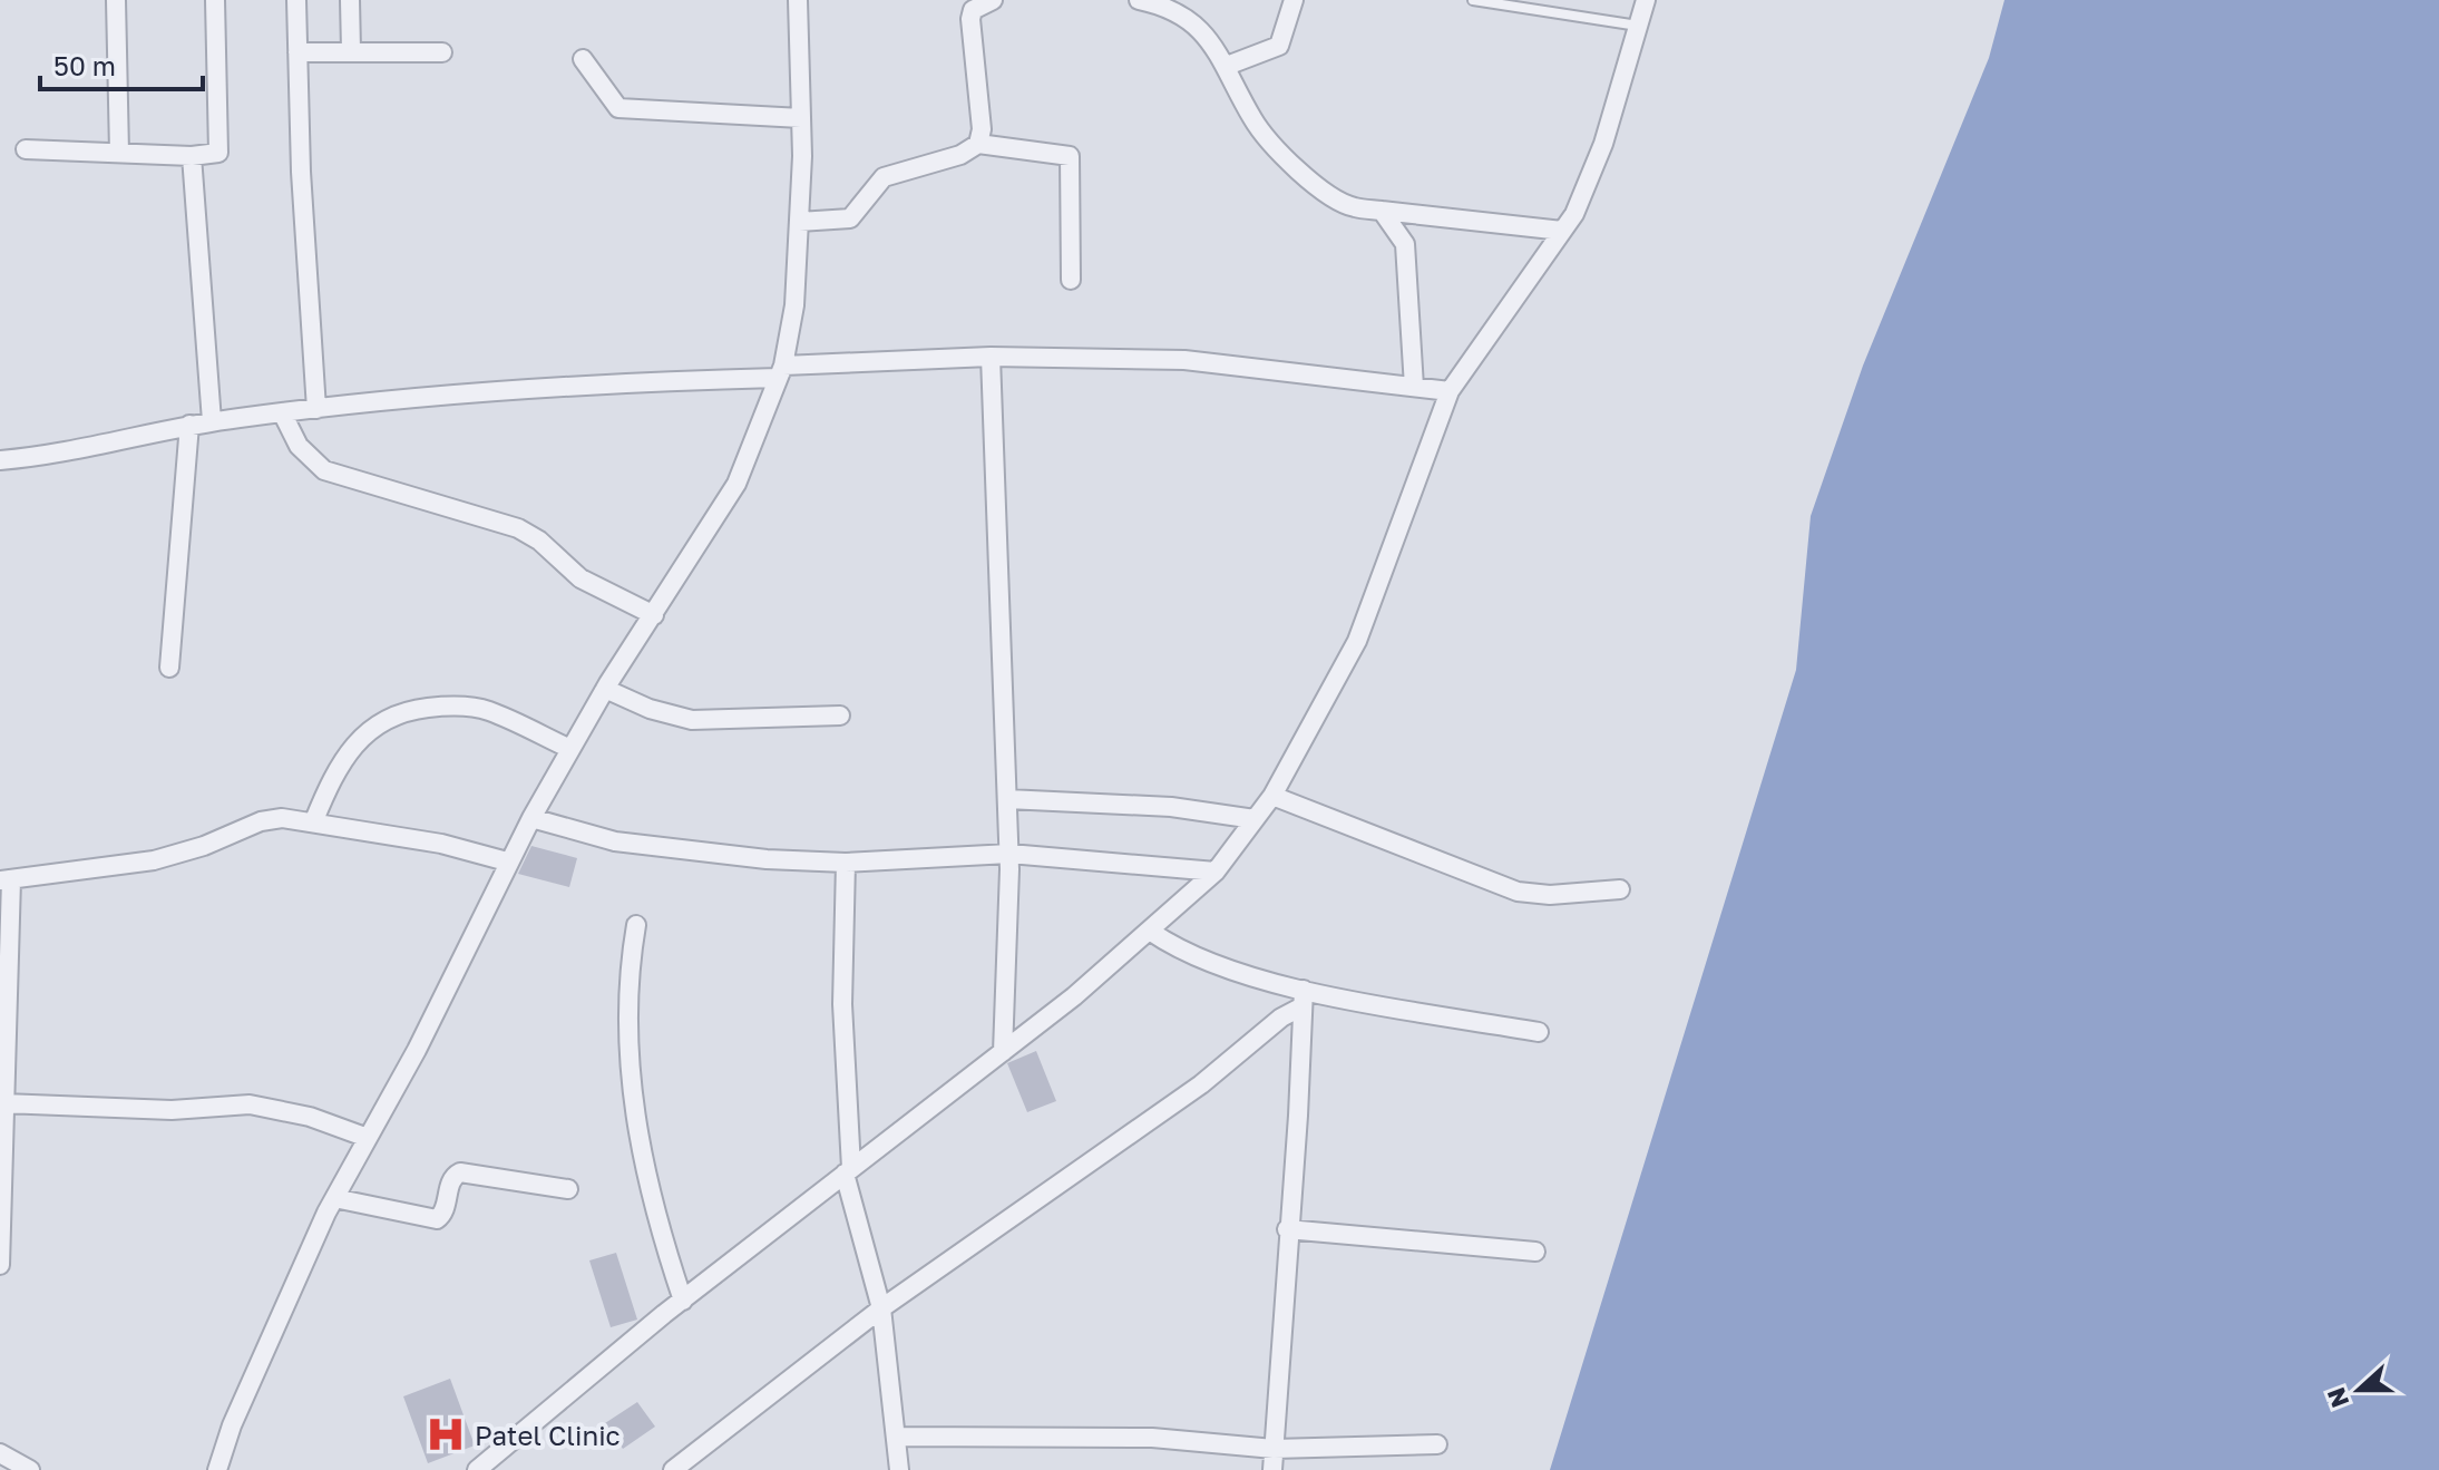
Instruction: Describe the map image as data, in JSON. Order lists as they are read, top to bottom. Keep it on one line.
{"places":{"hospital":["Patel Clinic"]},"scale_bar":"50 m","north":"left"}
